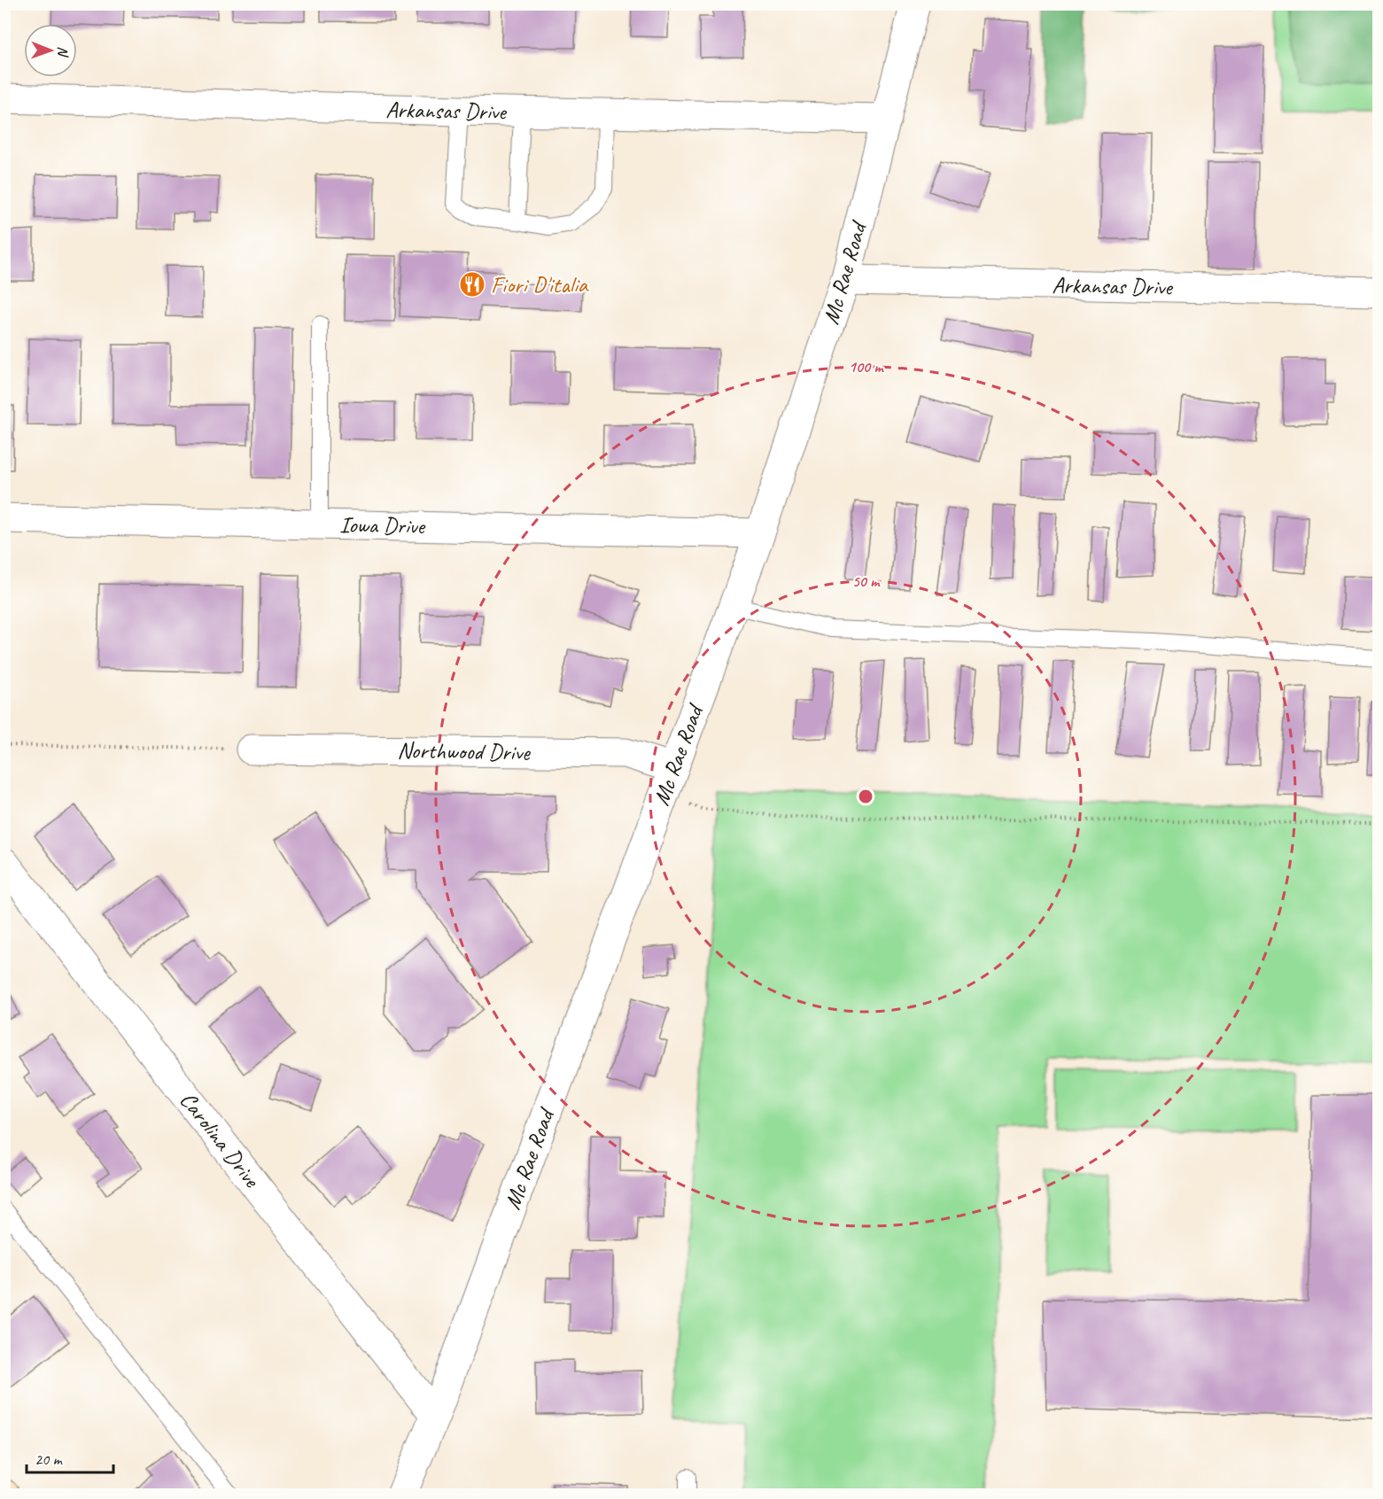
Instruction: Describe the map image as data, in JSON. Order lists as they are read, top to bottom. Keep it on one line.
{"streets":{"street":["Arkansas Drive","Mc Rae Road","Iowa Drive","Northwood Drive","Carolina Drive"]},"crossings":[["Arkansas Drive","Mc Rae Road"],["Mc Rae Road","Iowa Drive"],["Mc Rae Road","Northwood Drive"],["Mc Rae Road","Carolina Drive"]],"places":{"restaurant":["Fiori D'italia"]},"scale_bar":"20 m","north":"right","rings":["100 m","50 m"]}
